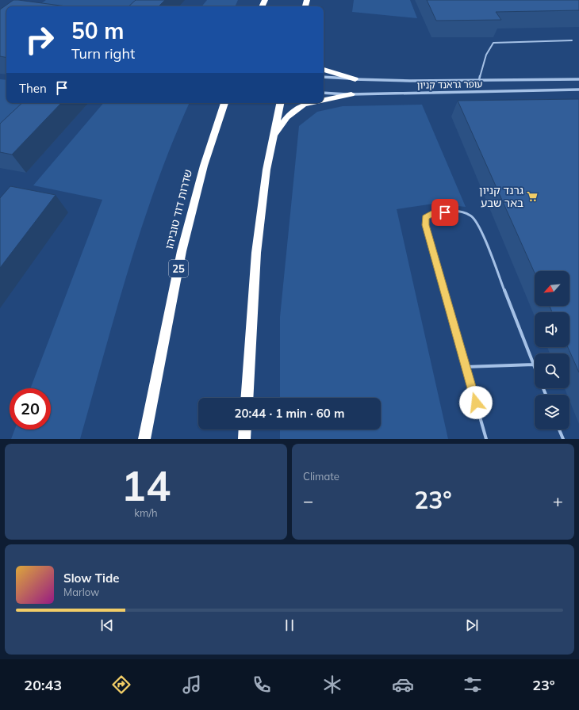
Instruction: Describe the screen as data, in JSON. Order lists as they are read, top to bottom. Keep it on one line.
{"streets":{"highway":["שדרות דוד טוביהו","25"],"street":["עופר גראנד קניון"]},"places":{"supermarket":["גרנד קניון באר שבע"]},"north":"bottom left","page":{"turn":["50 m","Turn right"],"then":"Then","limit":"20","trip":"20:44 · 1 min · 60 m","tile":[["14","km/h"],"Climate"],"heat":["−","23°","+"],"song":["Slow Tide","Marlow"],"tabs":["20:43","23°"]}}
